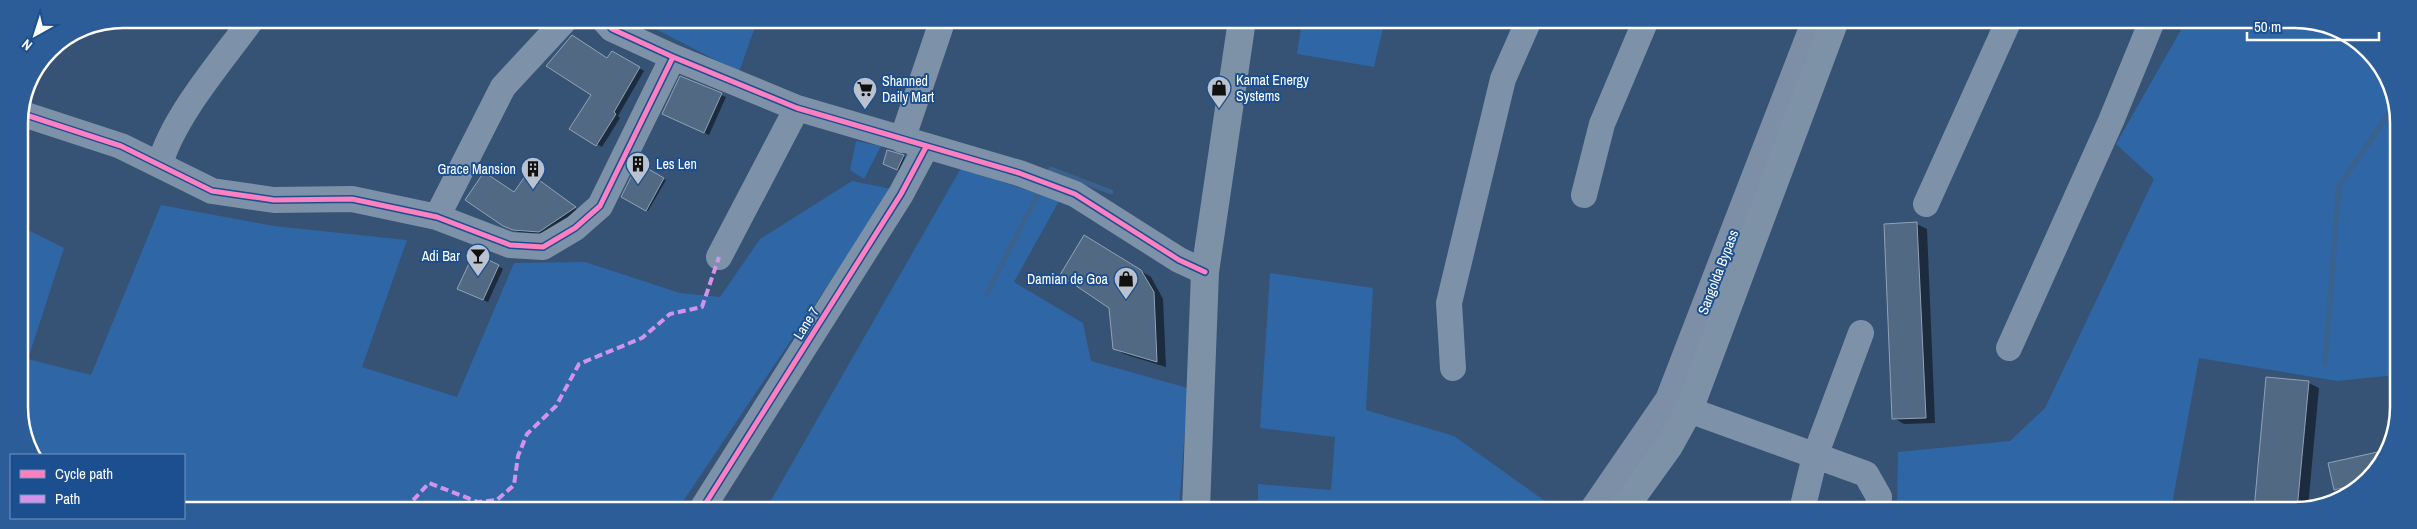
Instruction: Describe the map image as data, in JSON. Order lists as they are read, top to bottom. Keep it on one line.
{"streets":{"highway":["Sangolda Bypass"],"street":["Lane 7"]},"places":{"shop":["Kamat Energy Systems","Damian de Goa"],"supermarket":["Shanned Daily Mart"],"building":["Les Len","Grace Mansion"],"bar":["Adi Bar"]},"legend":["Cycle path","Path"],"scale_bar":"50 m","north":"bottom left"}
